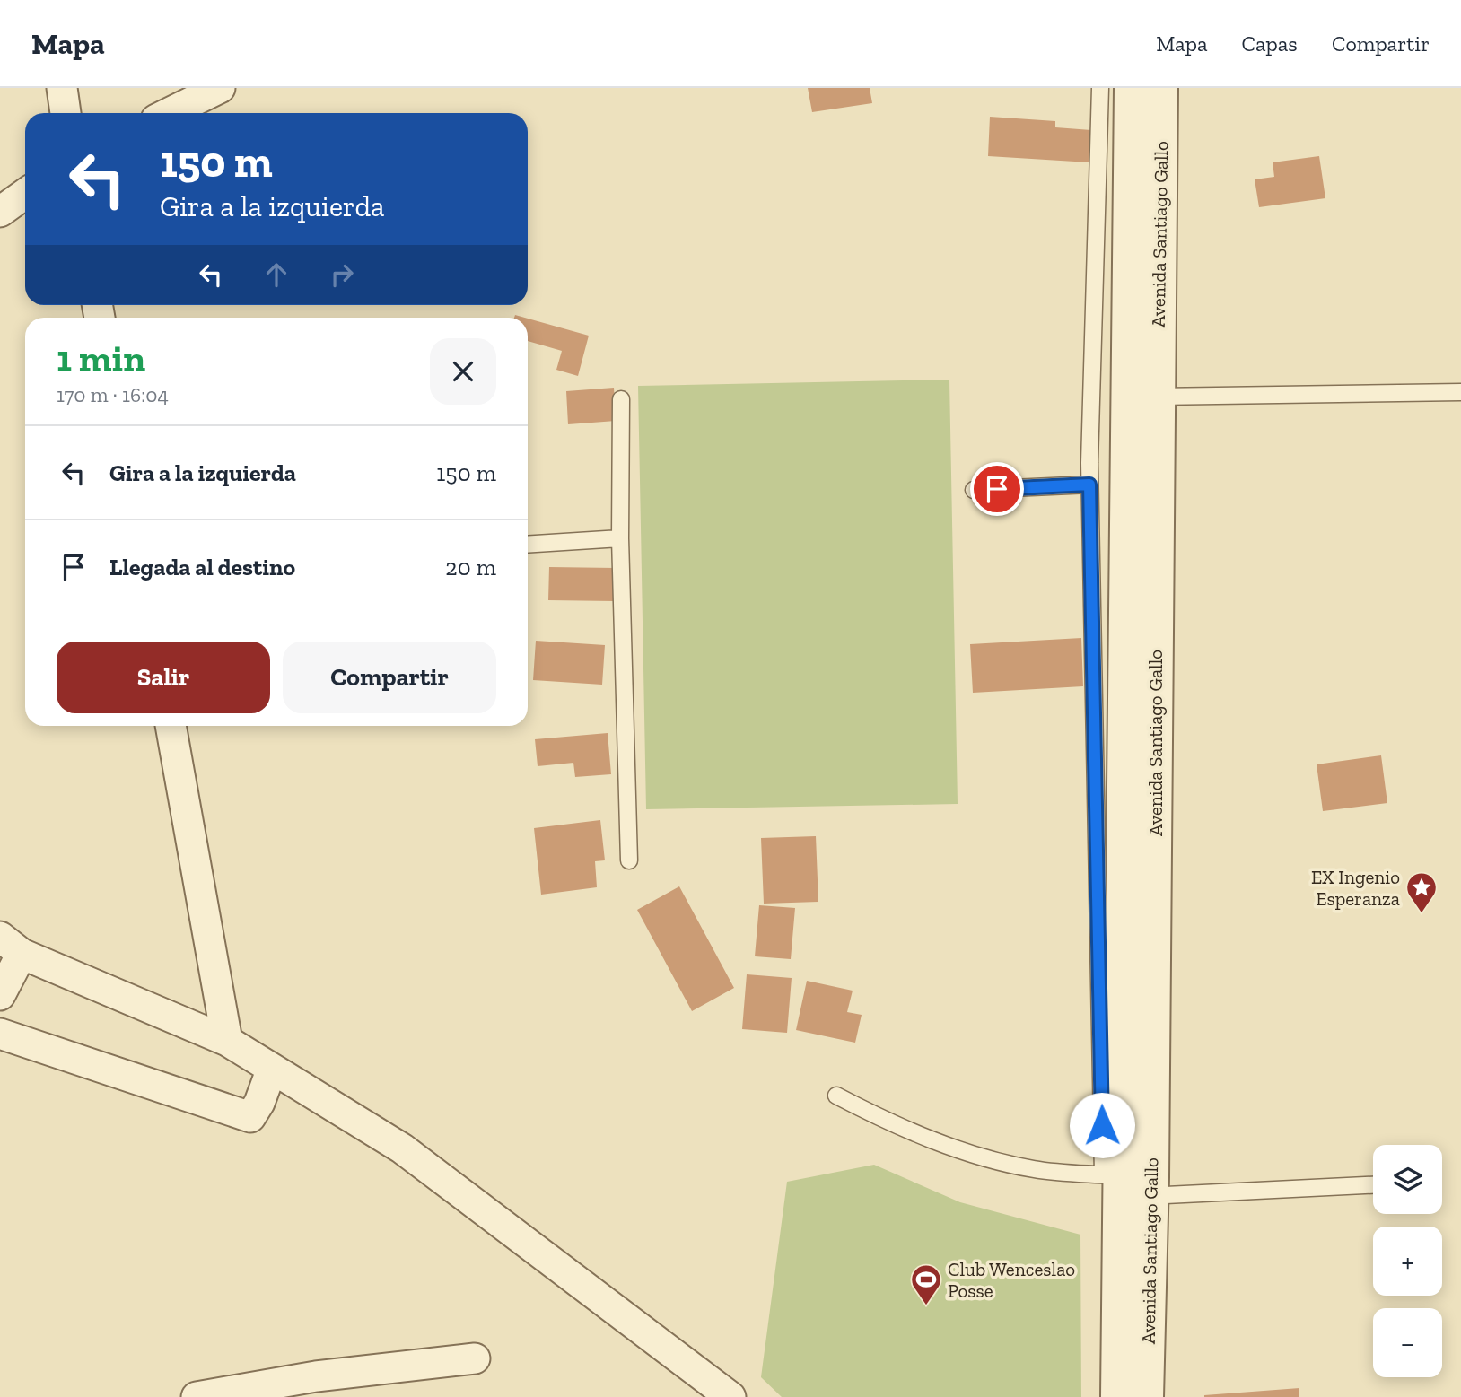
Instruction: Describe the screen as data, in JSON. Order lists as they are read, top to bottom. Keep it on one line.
{"streets":{"street":["Avenida Santiago Gallo"]},"places":{"place":["EX Ingenio Esperanza"],"sports":["Club Wenceslao Posse"]},"page":{"header":"Mapa","nav":["Mapa","Capas","Compartir"],"turn":["150 m","Gira a la izquierda"],"heading":["1 min","170 m · 16:04"],"list":[{"name":"Gira a la izquierda","value":"150 m"},{"name":"Llegada al destino","value":"20 m"}],"buttons":["Salir","Compartir"],"map_buttons":["+","−"]}}
